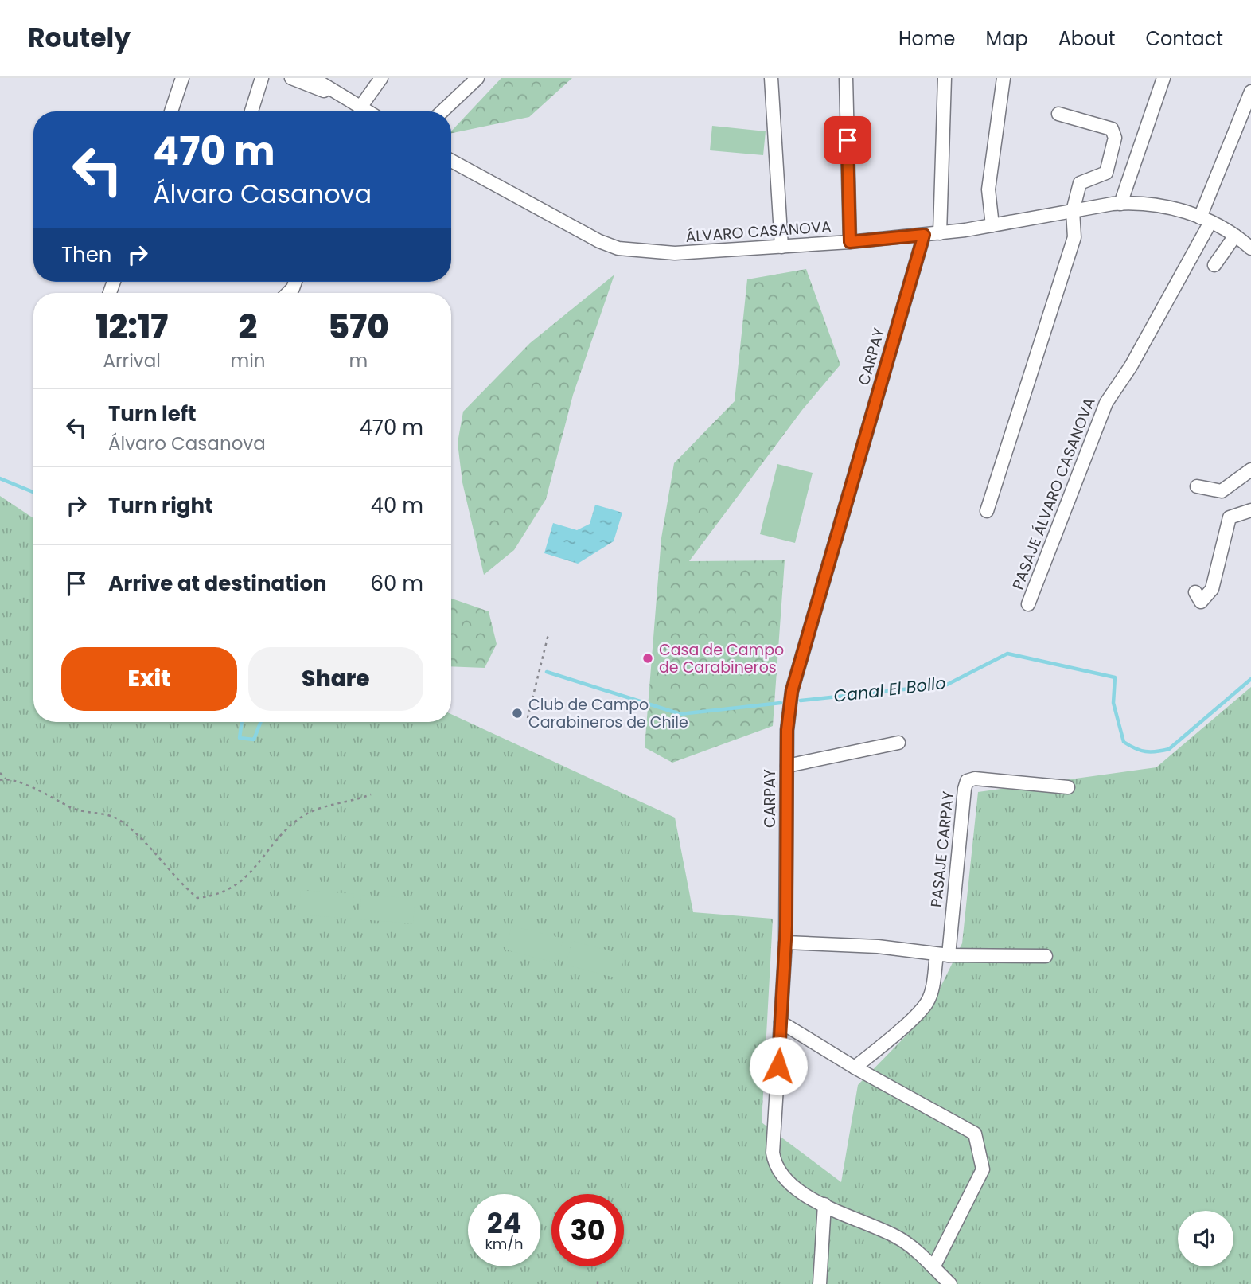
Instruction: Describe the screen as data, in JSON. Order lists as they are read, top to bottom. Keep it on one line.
{"streets":{"street":["ÁLVARO CASANOVA","CARPAY","PASAJE ÁLVARO CASANOVA","PASAJE CARPAY"]},"crossings":[["ÁLVARO CASANOVA","CARPAY"],["ÁLVARO CASANOVA","PASAJE ÁLVARO CASANOVA"]],"water":["Canal El Bollo"],"places":["Casa de Campo de Carabineros","Club de Campo Carabineros de Chile"],"page":{"header":"Routely","nav":["Home","Map","About","Contact"],"turn":["470 m","Álvaro Casanova"],"then":"Then","eta":["12:17","Arrival","2","min","570","m"],"list":[{"name":"Turn left","note":"Álvaro Casanova","value":"470 m"},{"name":"Turn right","value":"40 m"},{"name":"Arrive at destination","value":"60 m"}],"buttons":["Exit","Share"],"speed":"24 km/h","limit":"30"}}
